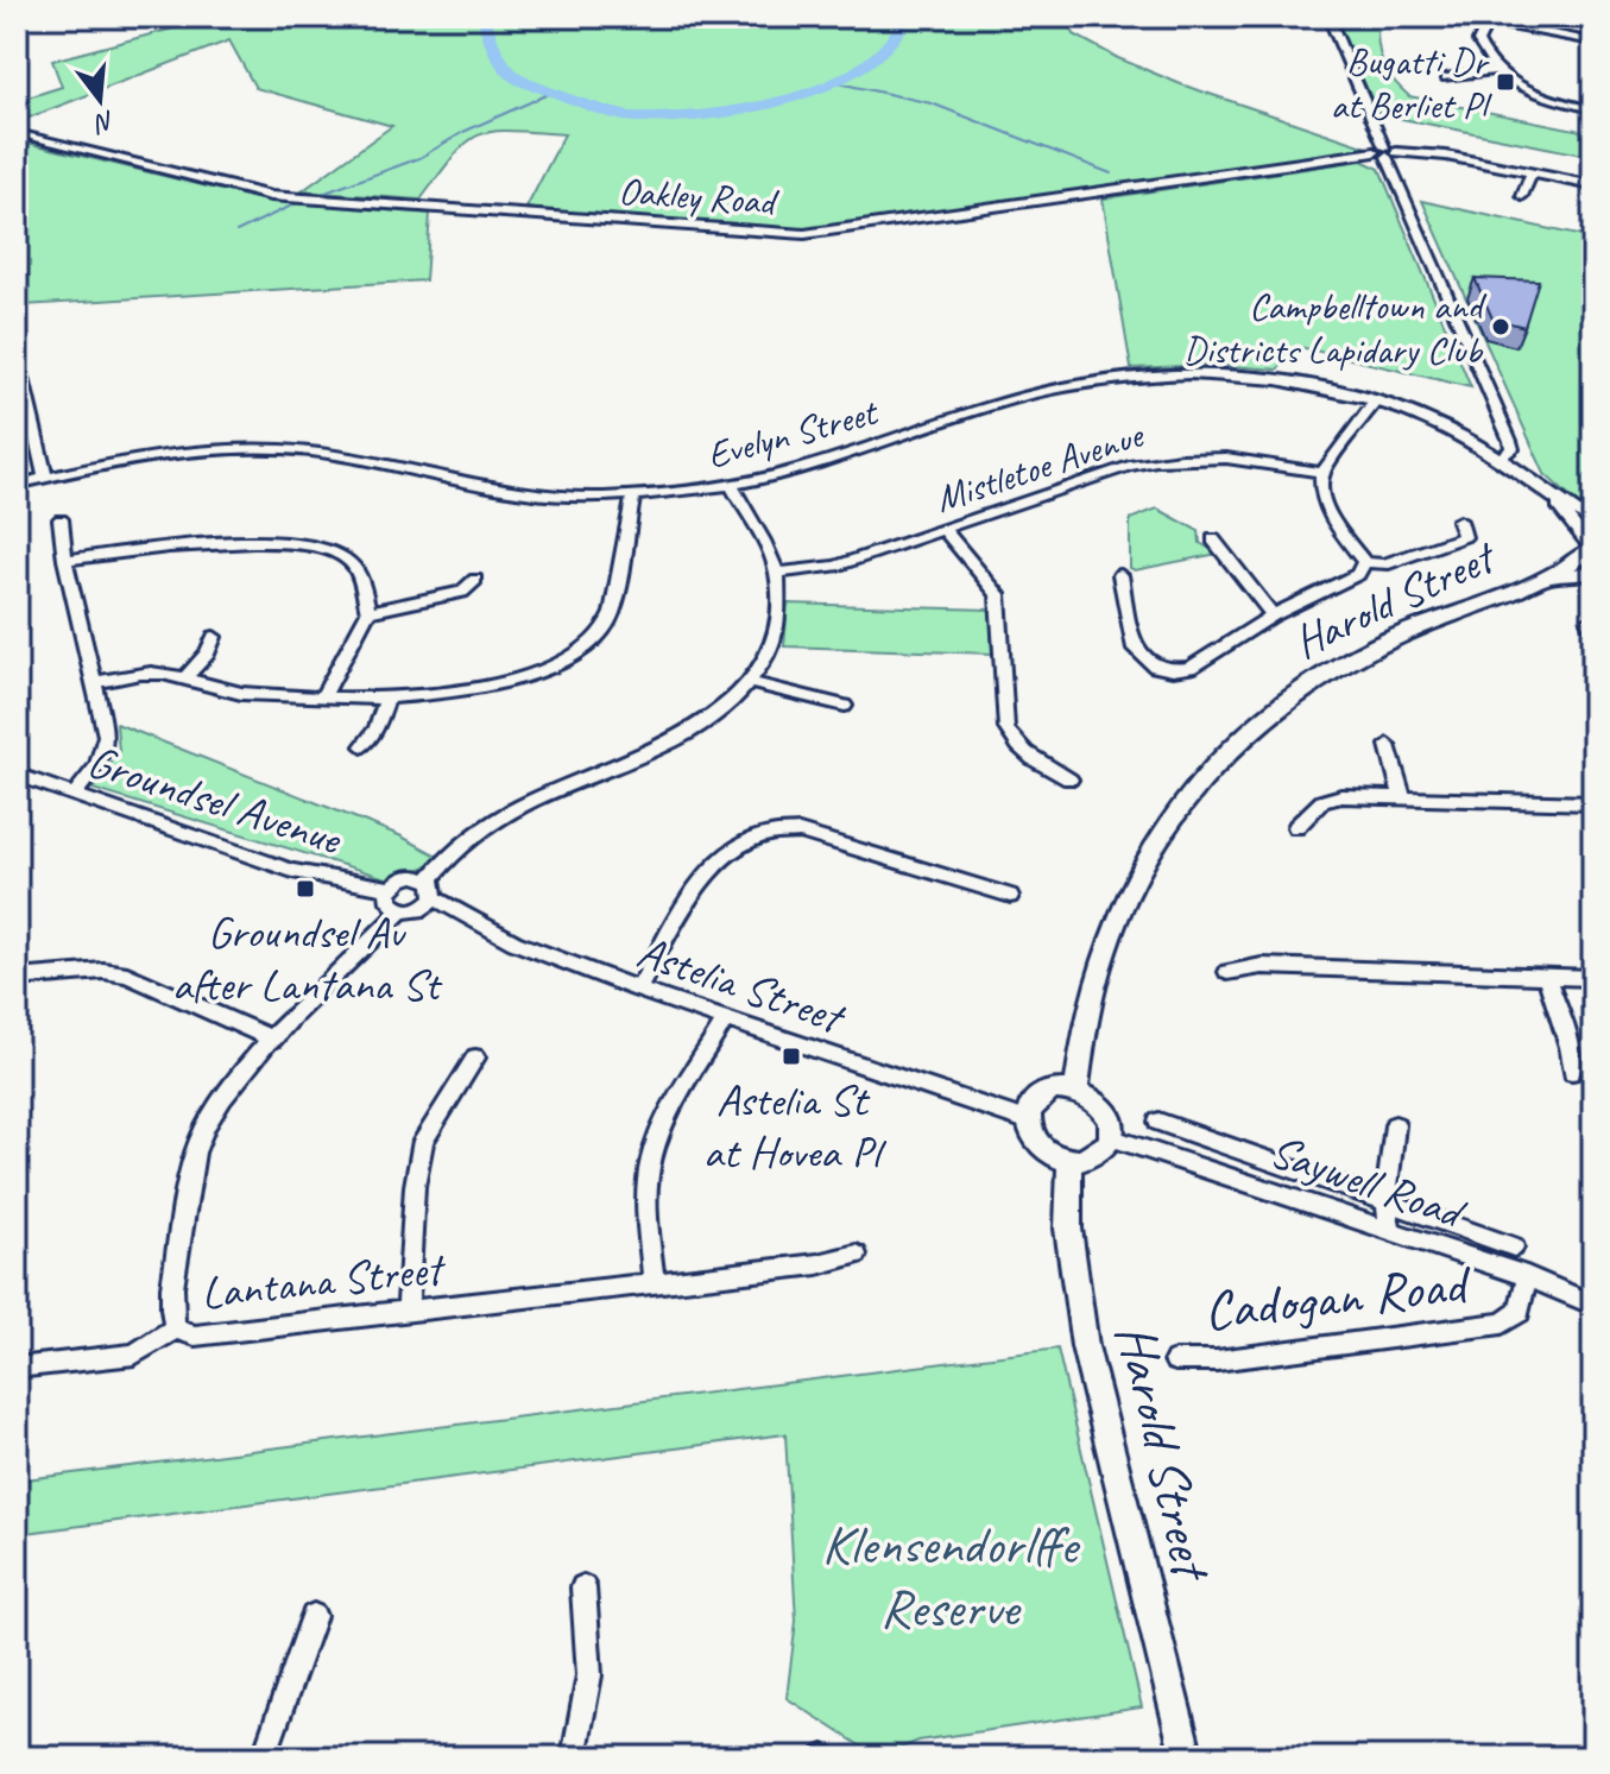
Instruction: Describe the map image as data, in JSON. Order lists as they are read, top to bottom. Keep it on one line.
{"streets":{"main road":["Harold Street"],"street":["Oakley Road","Evelyn Street","Mistletoe Avenue","Groundsel Avenue","Astelia Street","Saywell Road","Lantana Street","Cadogan Road"]},"crossings":[["Evelyn Street","Harold Street"],["Harold Street","Astelia Street"],["Harold Street","Saywell Road"],["Groundsel Avenue","Astelia Street"],["Groundsel Avenue","Lantana Street"],["Astelia Street","Saywell Road"],["Astelia Street","Lantana Street"],["Saywell Road","Cadogan Road"]],"parks":["Klensendorlffe Reserve"],"places":{"transit":["Bugatti Dr at Berliet Pl","Groundsel Av after Lantana St","Astelia St at Hovea Pl"],"other":["Campbelltown and Districts Lapidary Club"]},"north":"bottom"}
